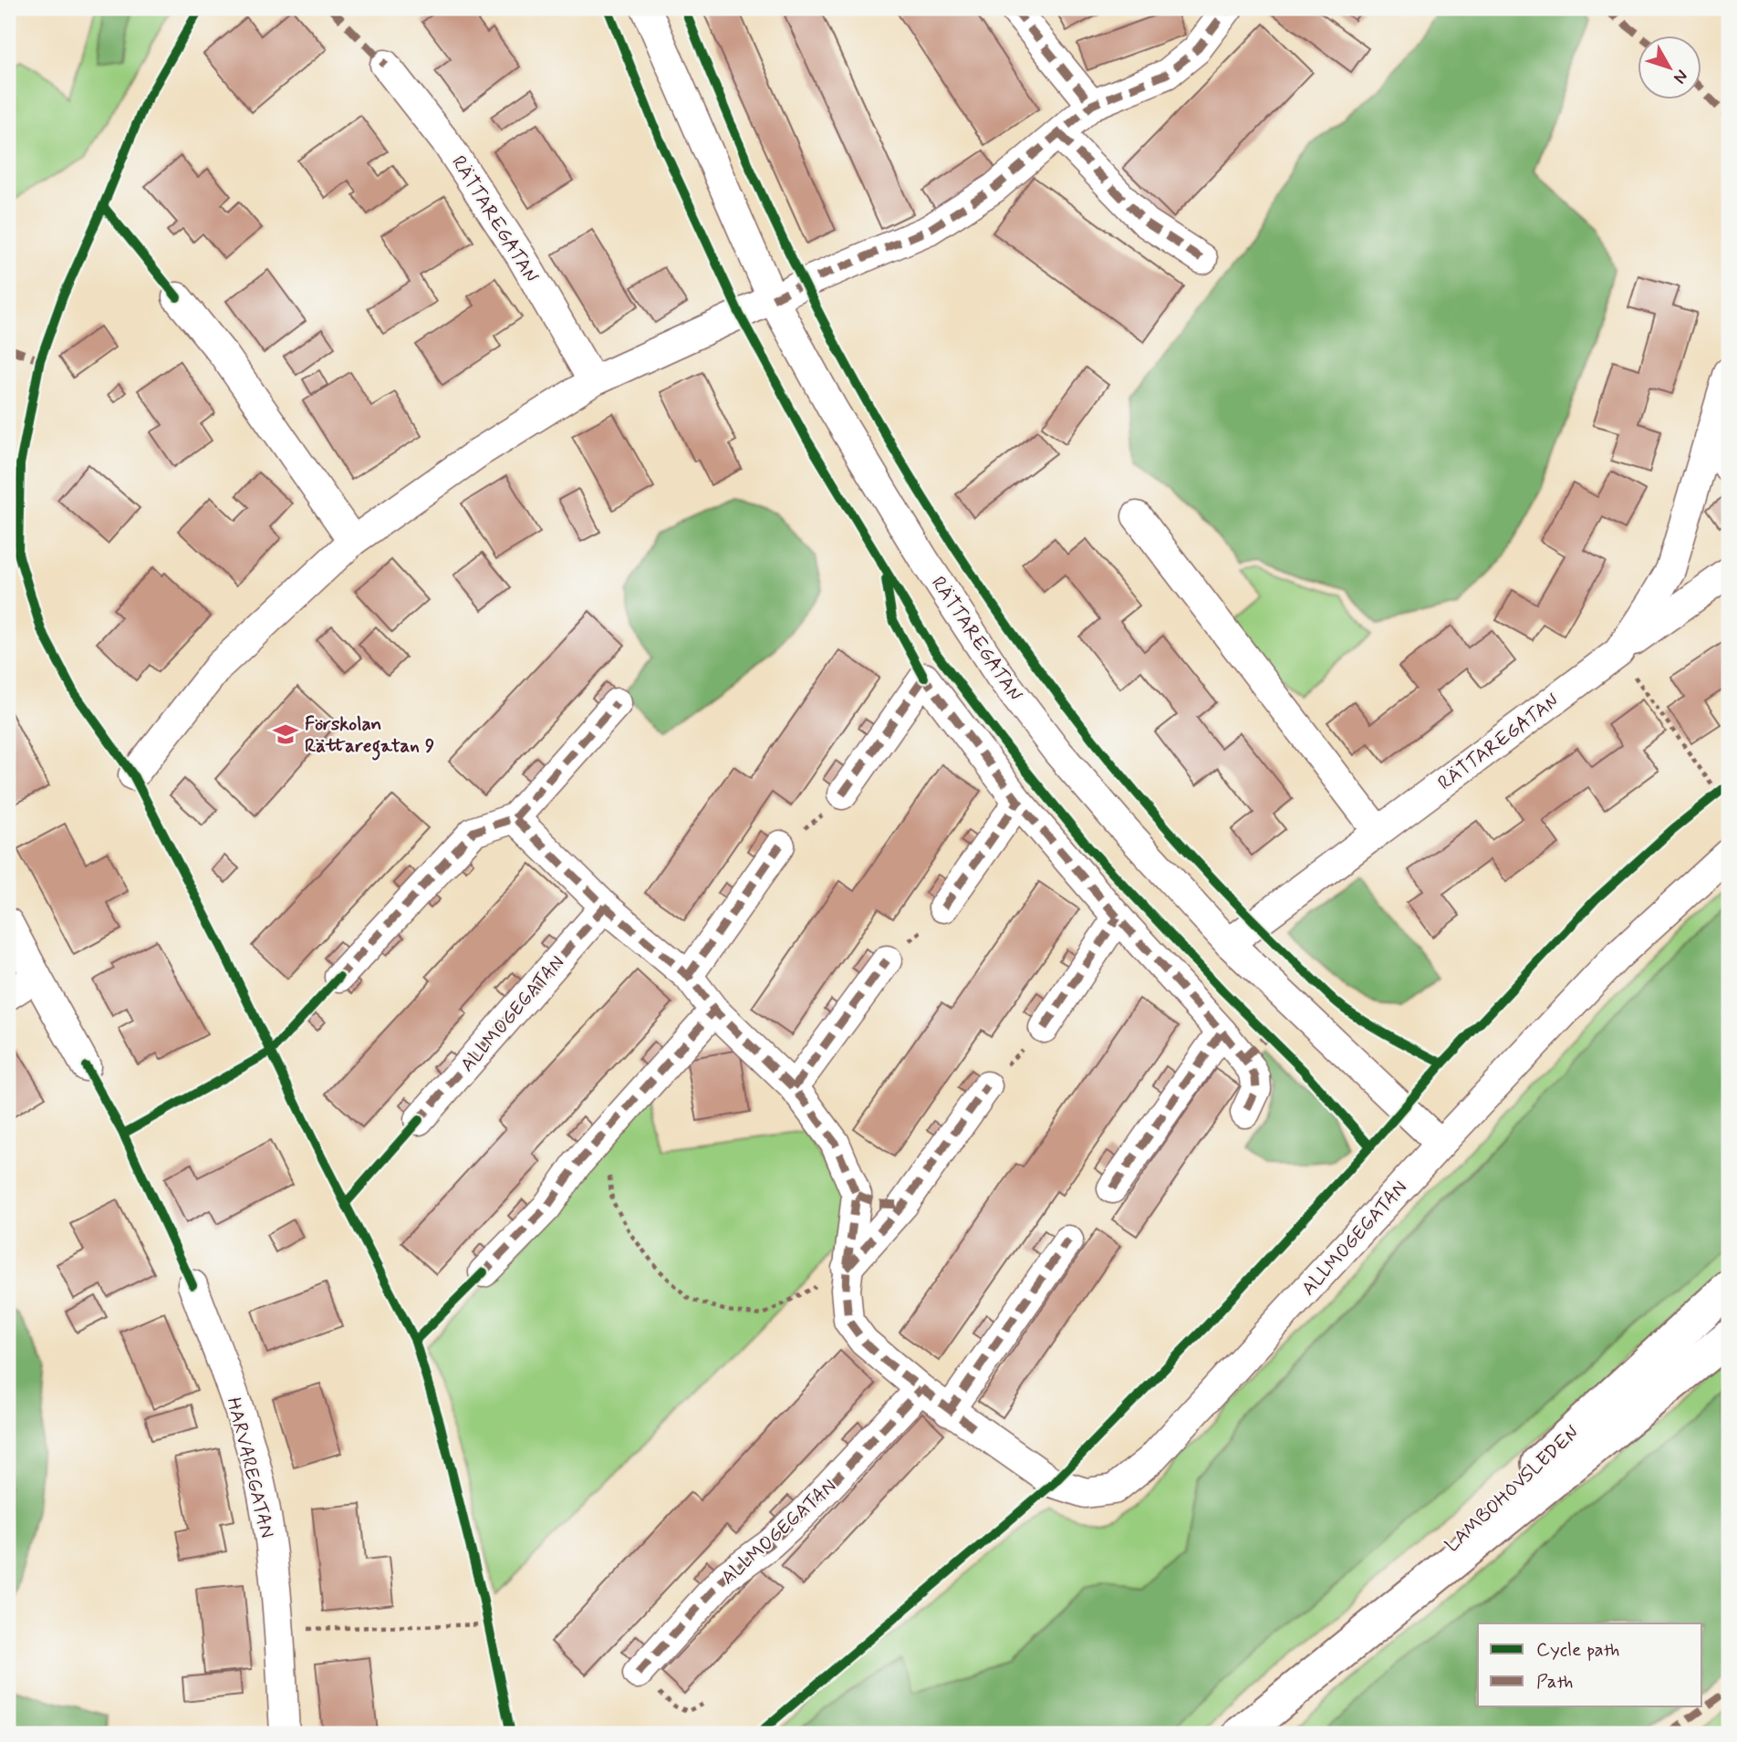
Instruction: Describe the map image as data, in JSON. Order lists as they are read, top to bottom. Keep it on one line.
{"streets":{"main road":["LAMBOHOVSLEDEN"],"street":["RÄTTAREGATAN","ALLMOGEGATAN","HARVAREGATAN"]},"crossings":[["RÄTTAREGATAN","ALLMOGEGATAN"]],"places":{"school or university":["Förskolan Rättaregatan 9"]},"legend":["Cycle path","Path"],"north":"bottom right"}
